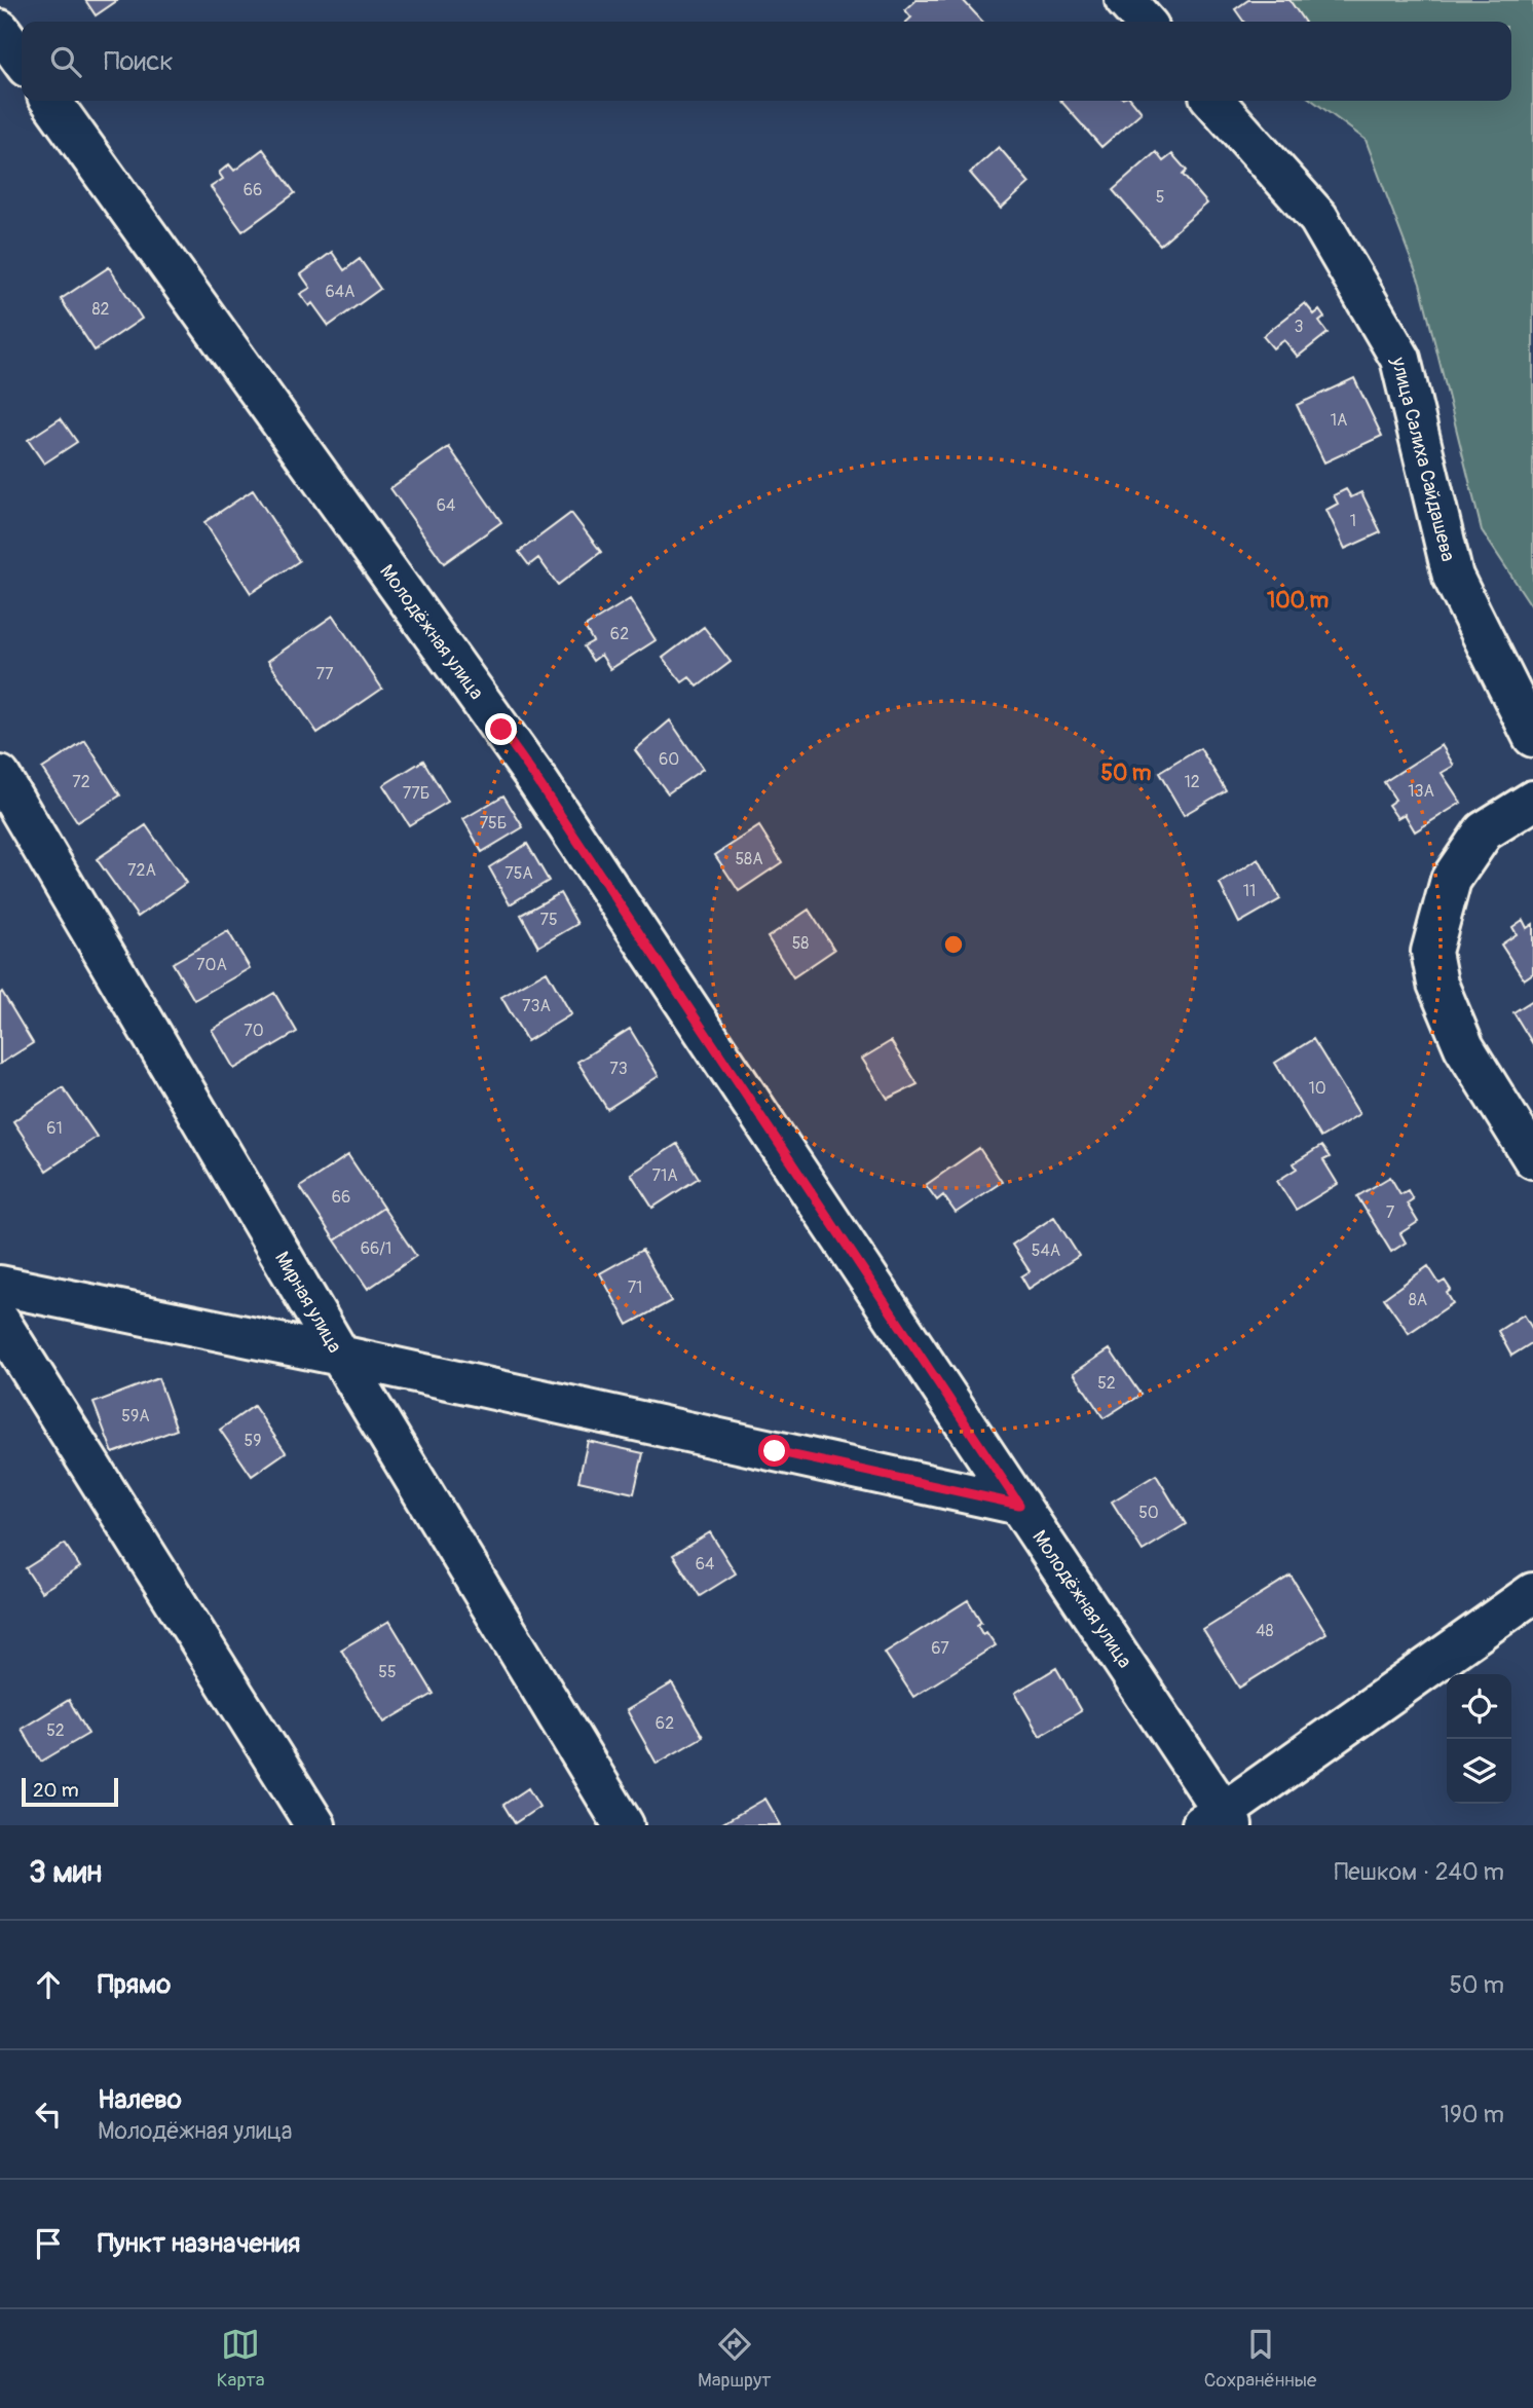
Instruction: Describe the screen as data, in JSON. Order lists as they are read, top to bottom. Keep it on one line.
{"streets":{"street":["улица Салиха Сайдашева","Молодёжная улица","Мирная улица"]},"house_numbers":["66","5","64А","82","3","1А","64","1","62","77","60","72","12","13А","77Б","75Б","58А","72А","75А","11","75","58","70А","73А","70","73","10","61","71А","66","7","66/1","54А","71","8А","52","59А","59","50","64","48","67","55","62","52"],"scale_bar":"20 m","page":{"search":"Поиск","scale":"20 m","heading":["3 мин","Пешком · 240 m"],"list":[["Прямо","50 m"],["Налево","Молодёжная улица","190 m"],"Пункт назначения"],"nav":["Карта","Маршрут","Сохранённые"]},"rings":["100 m","50 m"]}
